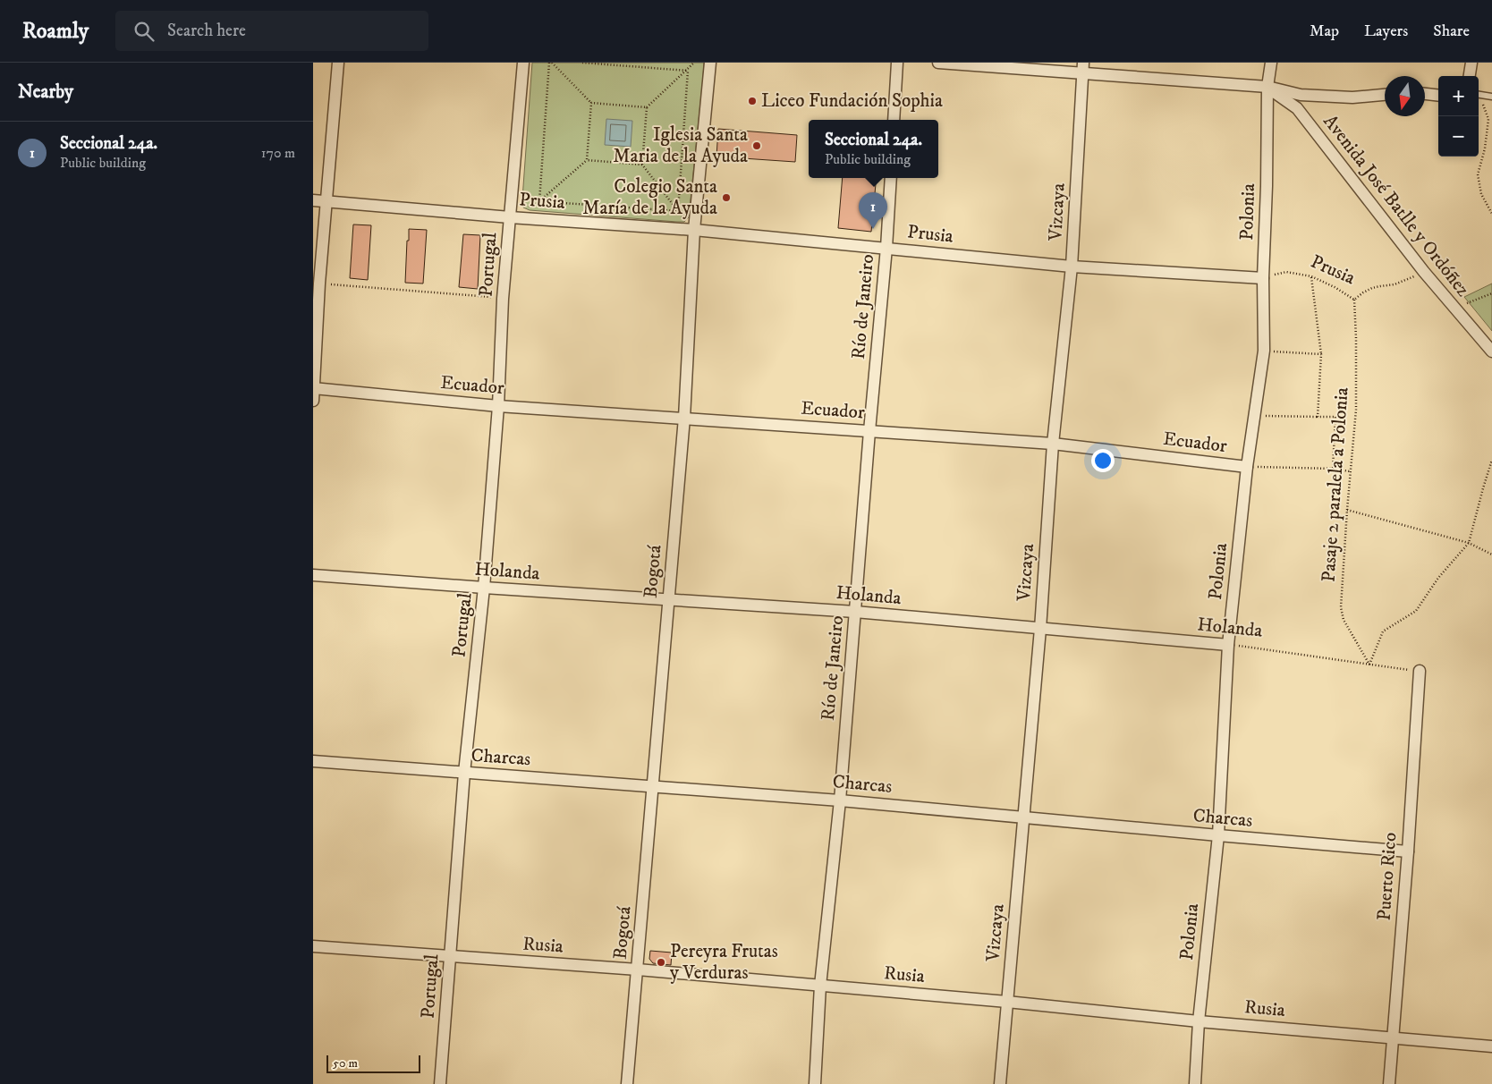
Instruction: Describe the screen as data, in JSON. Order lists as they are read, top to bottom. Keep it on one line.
{"streets":{"street":["Prusia","Avenida José Batlle y Ordóñez","Vizcaya","Polonia","Portugal","Río de Janeiro","Ecuador","Holanda","Bogotá","Charcas","Puerto Rico","Rusia"],"path":["Pasaje 2 paralela a Polonia"]},"crossings":[["Prusia","Avenida José Batlle y Ordóñez"],["Prusia","Vizcaya"],["Prusia","Polonia"],["Prusia","Portugal"],["Prusia","Río de Janeiro"],["Prusia","Pasaje 2 paralela a Polonia"],["Prusia","Bogotá"],["Avenida José Batlle y Ordóñez","Polonia"],["Vizcaya","Ecuador"],["Vizcaya","Holanda"],["Vizcaya","Charcas"],["Vizcaya","Rusia"],["Polonia","Ecuador"],["Polonia","Holanda"],["Polonia","Charcas"],["Polonia","Rusia"],["Portugal","Ecuador"],["Portugal","Holanda"],["Portugal","Charcas"],["Portugal","Rusia"],["Río de Janeiro","Ecuador"],["Río de Janeiro","Holanda"],["Río de Janeiro","Charcas"],["Río de Janeiro","Rusia"],["Ecuador","Pasaje 2 paralela a Polonia"],["Ecuador","Bogotá"],["Pasaje 2 paralela a Polonia","Holanda"],["Holanda","Bogotá"],["Holanda","Puerto Rico"],["Bogotá","Charcas"],["Bogotá","Rusia"],["Charcas","Puerto Rico"],["Puerto Rico","Rusia"]],"places":["Liceo Fundación Sophia","Iglesia Santa Maria de la Ayuda","Colegio Santa María de la Ayuda","Pereyra Frutas y Verduras"],"scale_bar":"50 m","north":"bottom","page":{"header":"Roamly","search":"Search here","nav":["Map","Layers","Share"],"heading":"Nearby","map_buttons":["+","−"],"popup":["Seccional 24a.","Public building"],"list":[{"mark":"1","name":"Seccional 24a.","note":"Public building","value":"170 m"}],"pins":"1","scale":"50 m"}}
